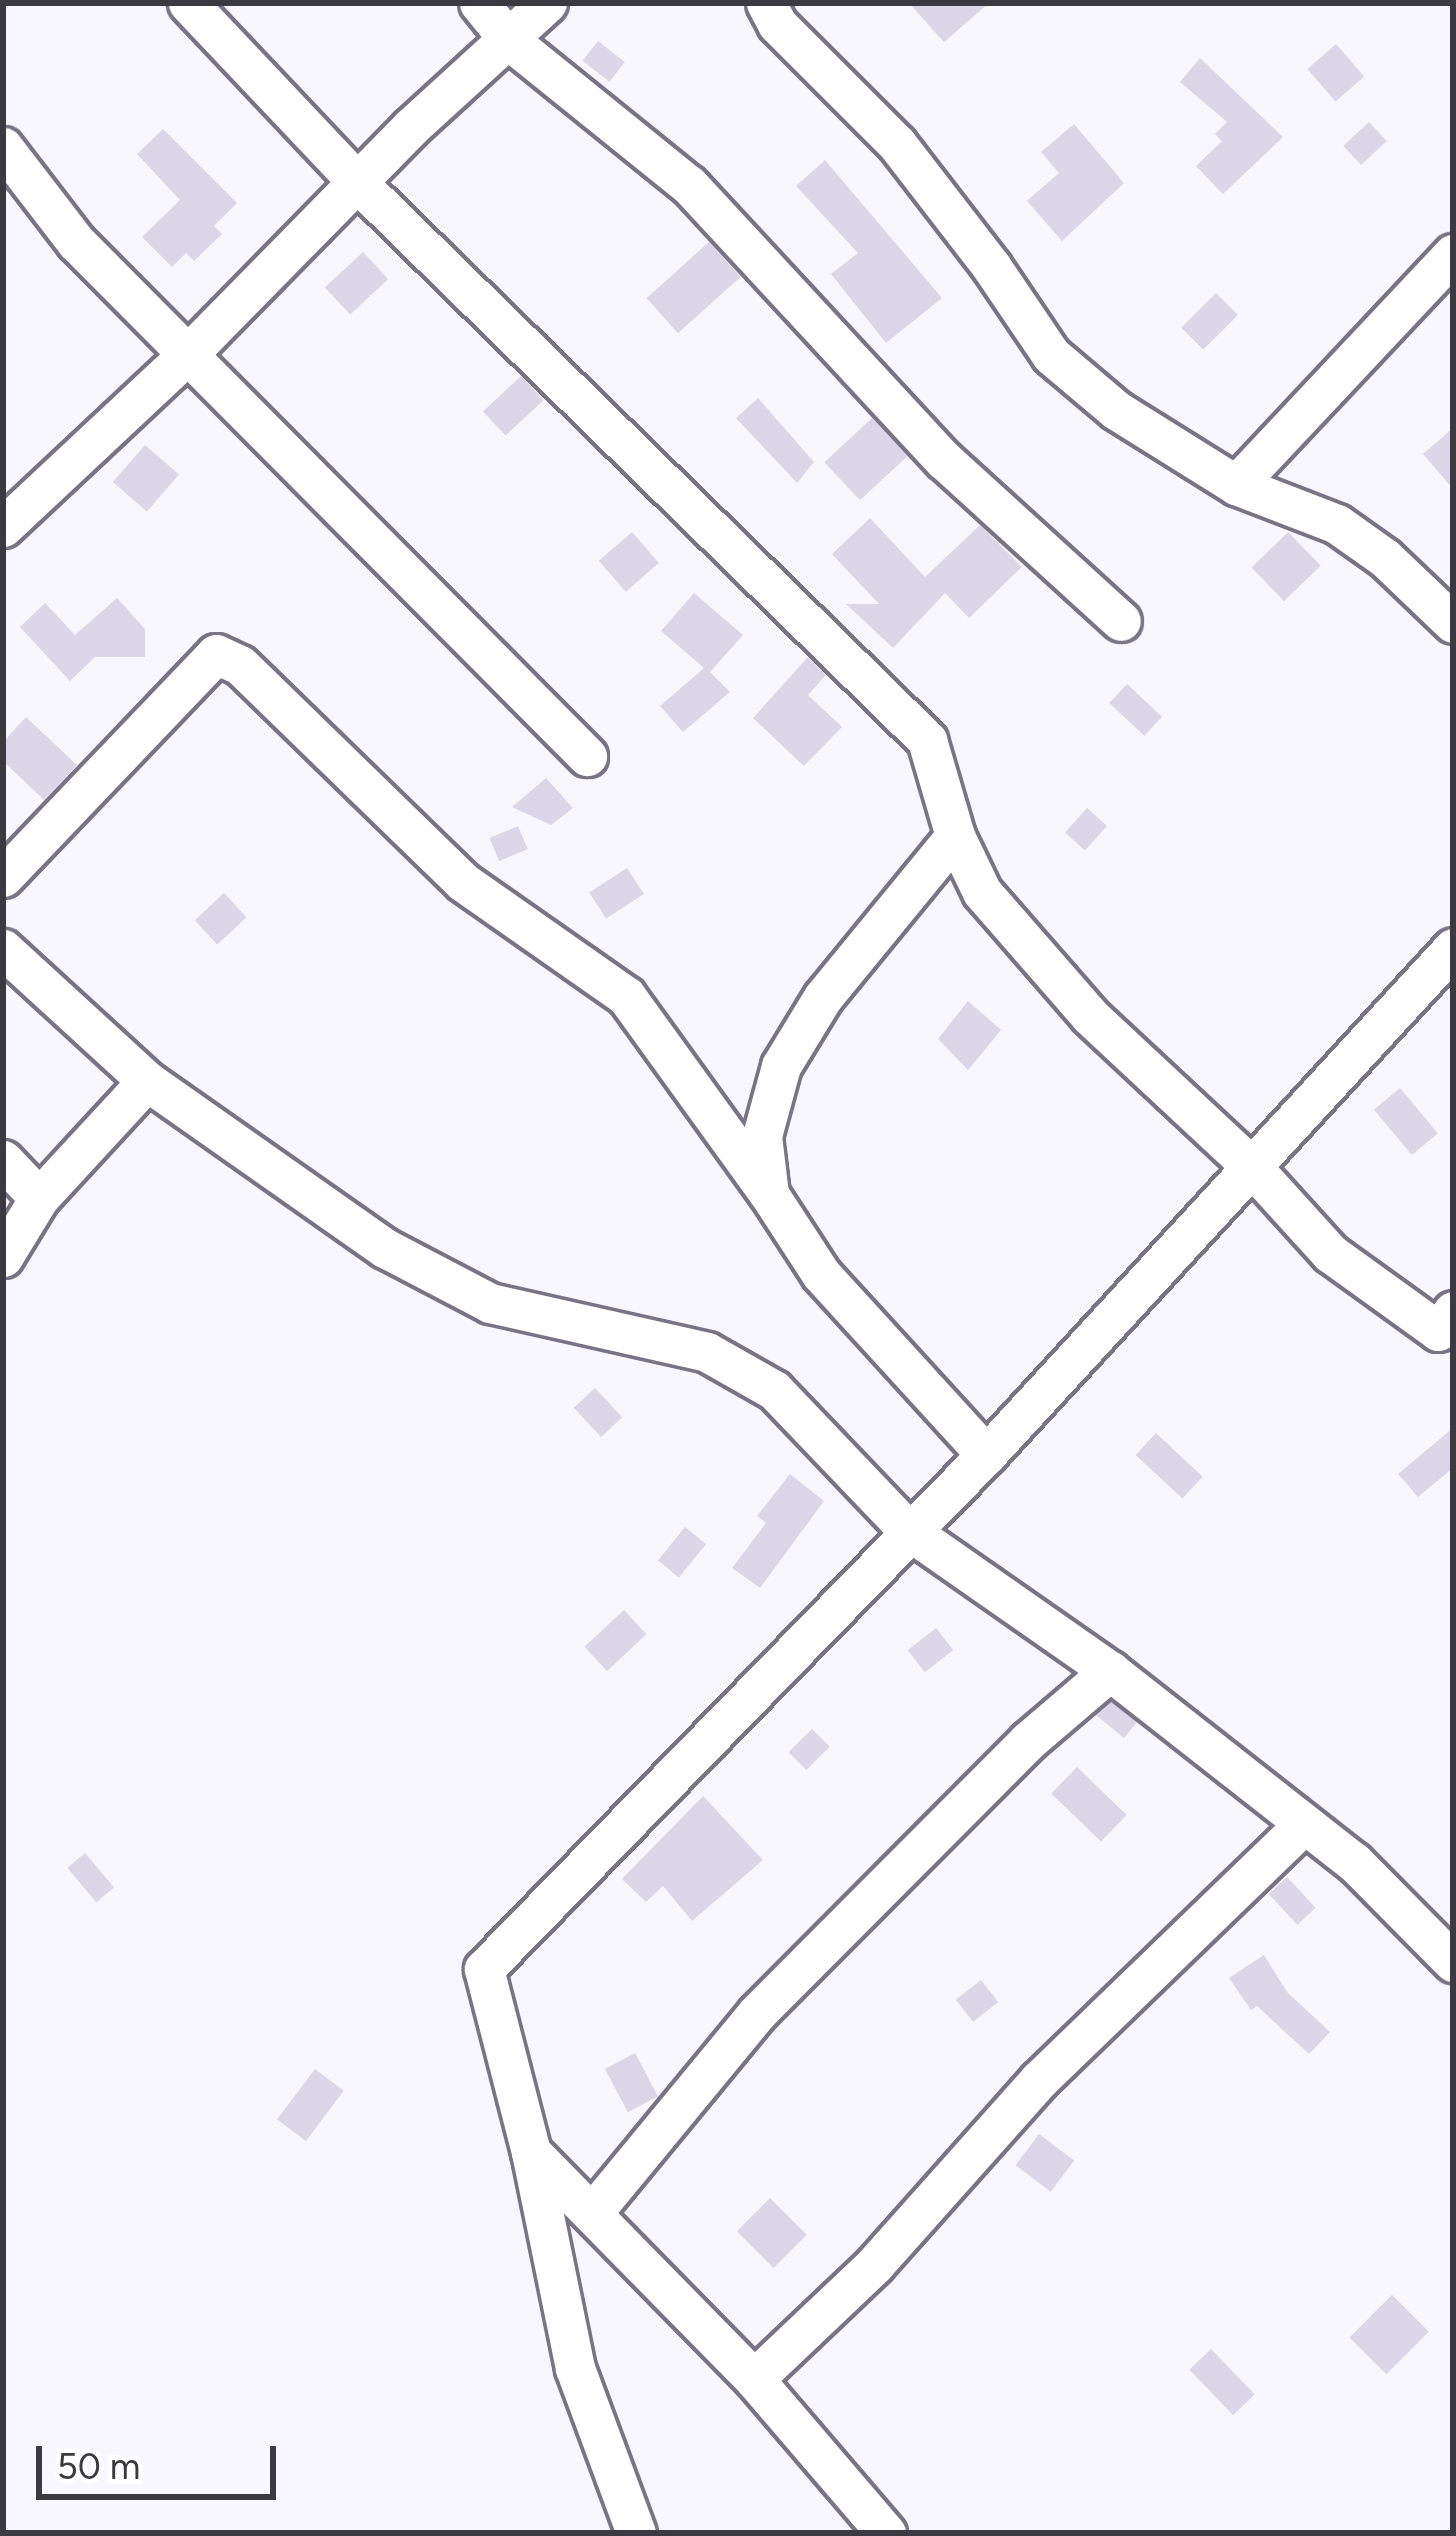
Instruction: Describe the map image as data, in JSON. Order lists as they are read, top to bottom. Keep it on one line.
{"scale_bar":"50 m"}
